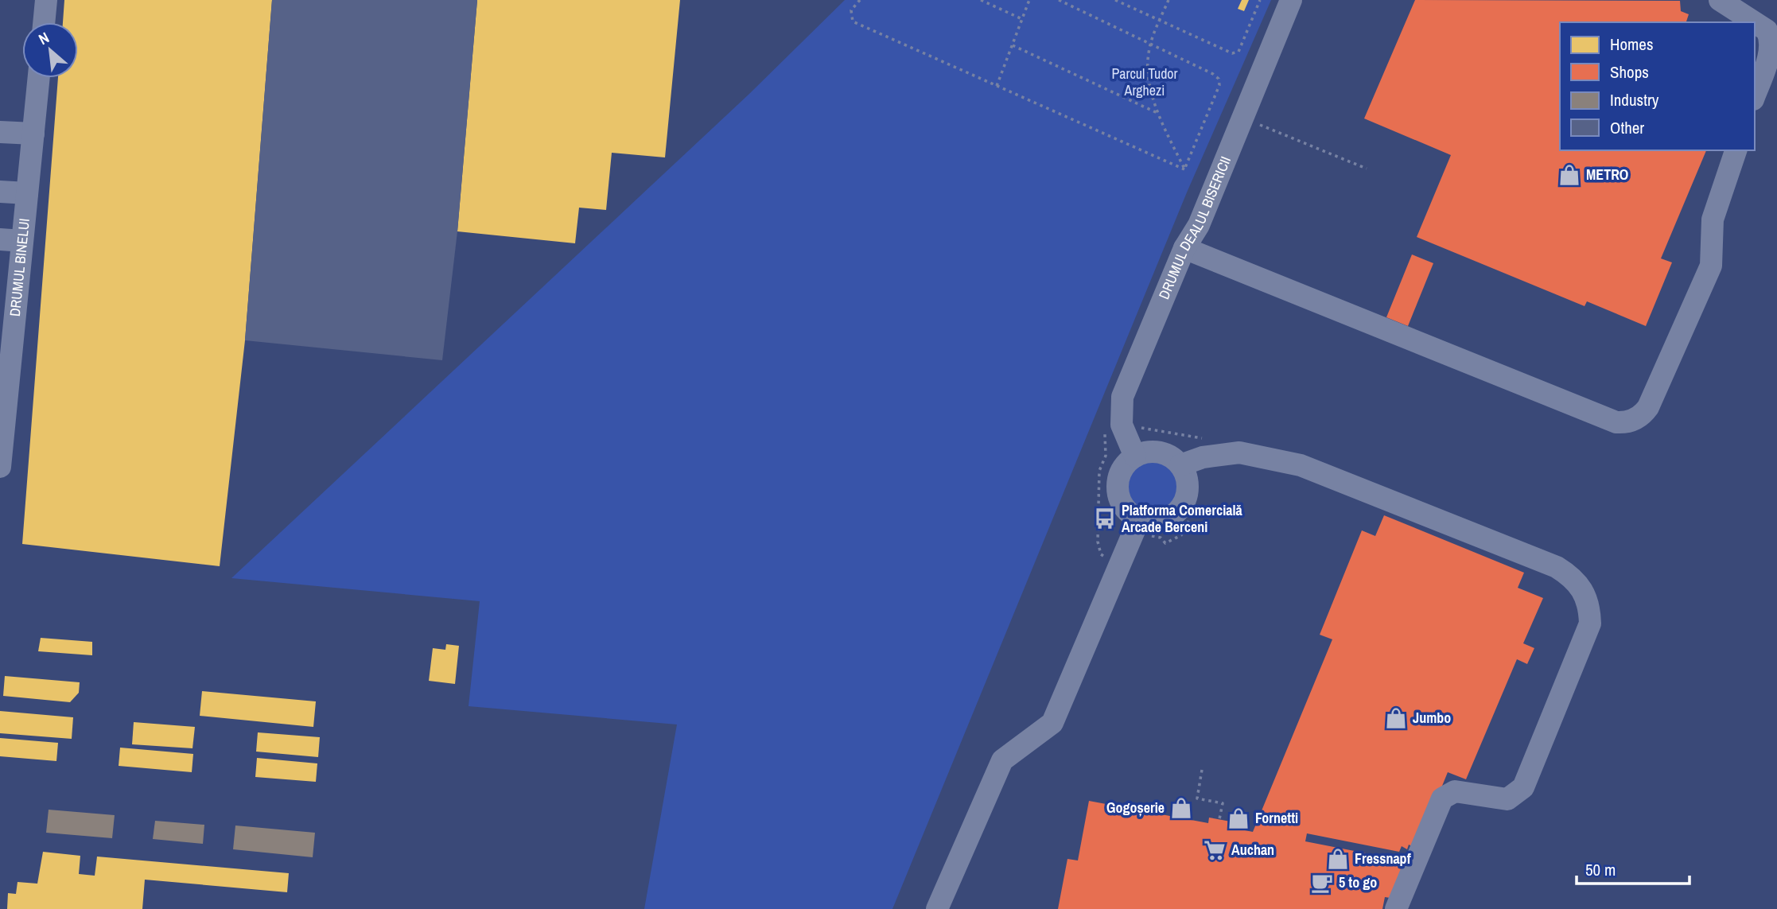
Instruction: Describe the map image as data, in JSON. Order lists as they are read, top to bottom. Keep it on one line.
{"streets":{"street":["DRUMUL DEALUL BISERICII","DRUMUL BINELUI"]},"parks":["Parcul Tudor Arghezi"],"places":{"shop":["METRO","Jumbo","Gogoșerie","Fornetti","Fressnapf"],"bus stop":["Platforma Comercială Arcade Berceni"],"supermarket":["Auchan"],"cafe":["5 to go"]},"legend":["Homes","Shops","Industry","Other"],"scale_bar":"50 m","north":"top left"}
